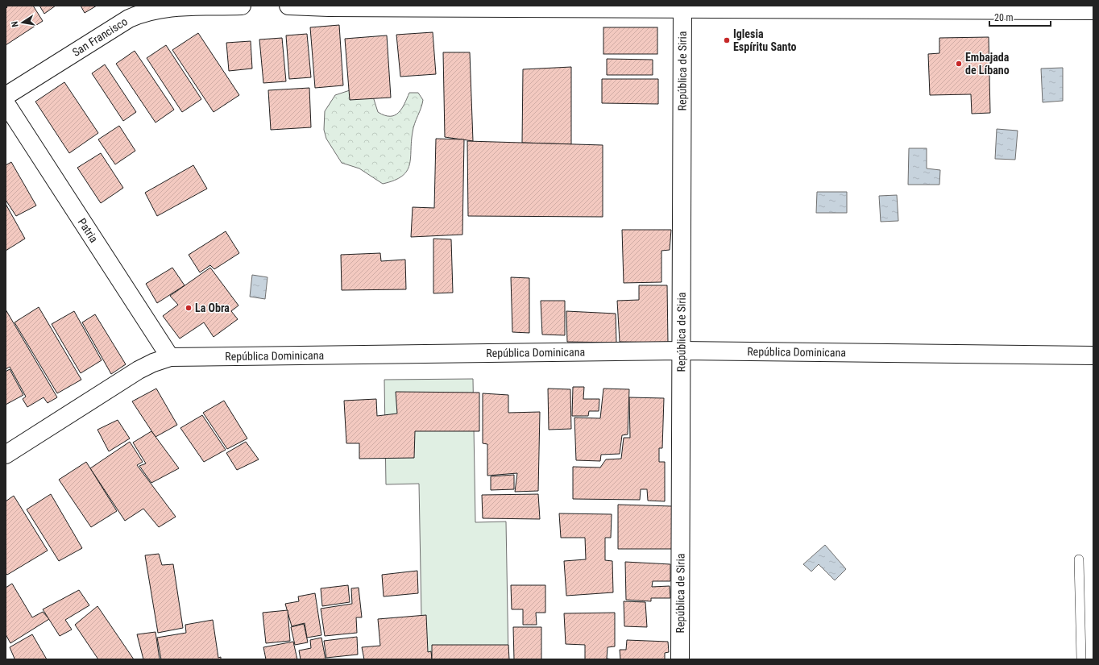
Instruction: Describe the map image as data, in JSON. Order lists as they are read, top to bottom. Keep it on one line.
{"streets":{"street":["San Francisco","República de Siria","Patria","República Dominicana"]},"crossings":[["República de Siria","República Dominicana"],["Patria","República Dominicana"]],"places":["Iglesia Espíritu Santo","Embajada de Líbano","La Obra"],"scale_bar":"20 m","north":"left"}
